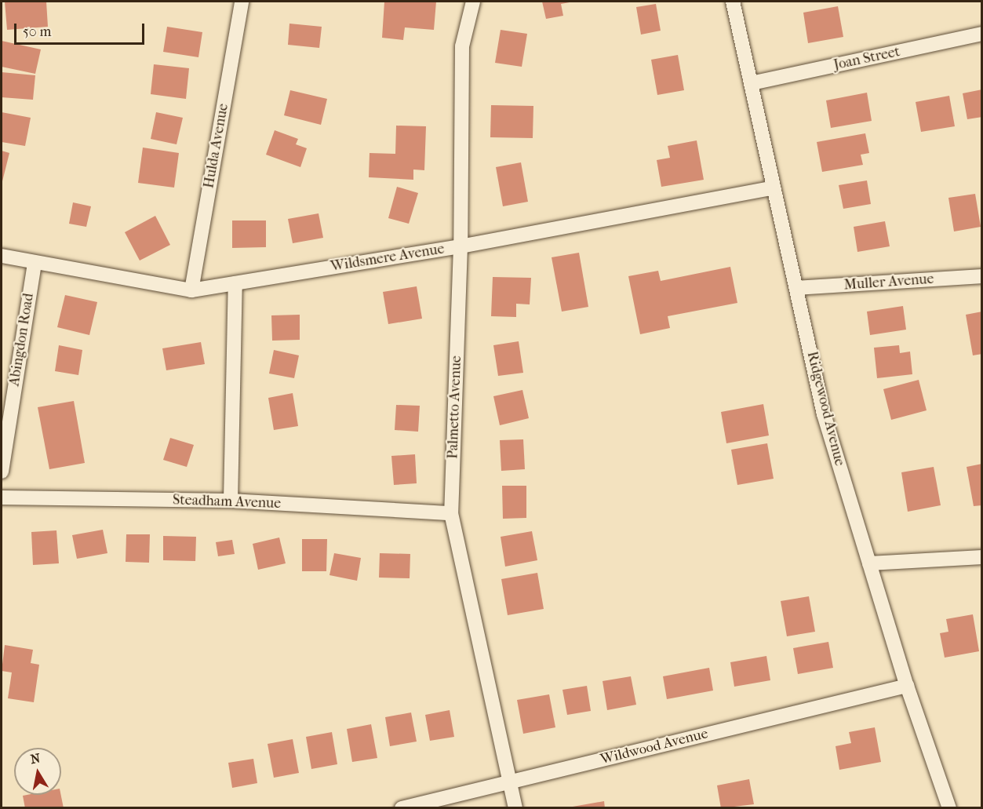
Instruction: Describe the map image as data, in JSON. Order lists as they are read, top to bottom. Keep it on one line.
{"streets":{"street":["Joan Street","Hulda Avenue","Wildsmere Avenue","Muller Avenue","Abingdon Road","Palmetto Avenue","Ridgewood Avenue","Steadham Avenue","Wildwood Avenue"]},"crossings":[["Joan Street","Ridgewood Avenue"],["Hulda Avenue","Wildsmere Avenue"],["Wildsmere Avenue","Abingdon Road"],["Wildsmere Avenue","Palmetto Avenue"],["Wildsmere Avenue","Ridgewood Avenue"],["Muller Avenue","Ridgewood Avenue"],["Palmetto Avenue","Steadham Avenue"],["Palmetto Avenue","Wildwood Avenue"],["Ridgewood Avenue","Wildwood Avenue"]],"scale_bar":"50 m","north":"top"}
